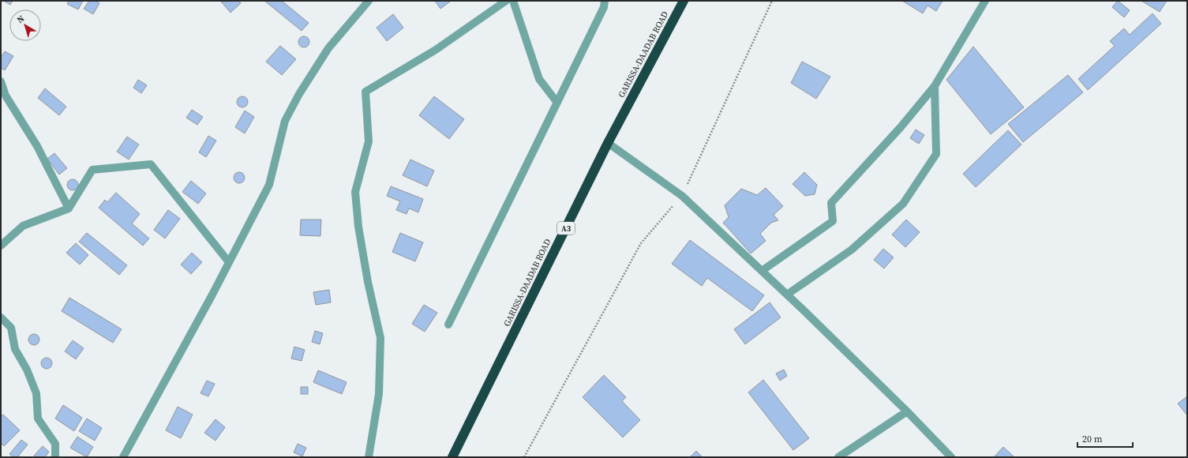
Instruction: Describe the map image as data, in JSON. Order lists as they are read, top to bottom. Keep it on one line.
{"streets":{"highway":["GARISSA-DAADAB ROAD","A3"]},"scale_bar":"20 m","north":"top left"}
